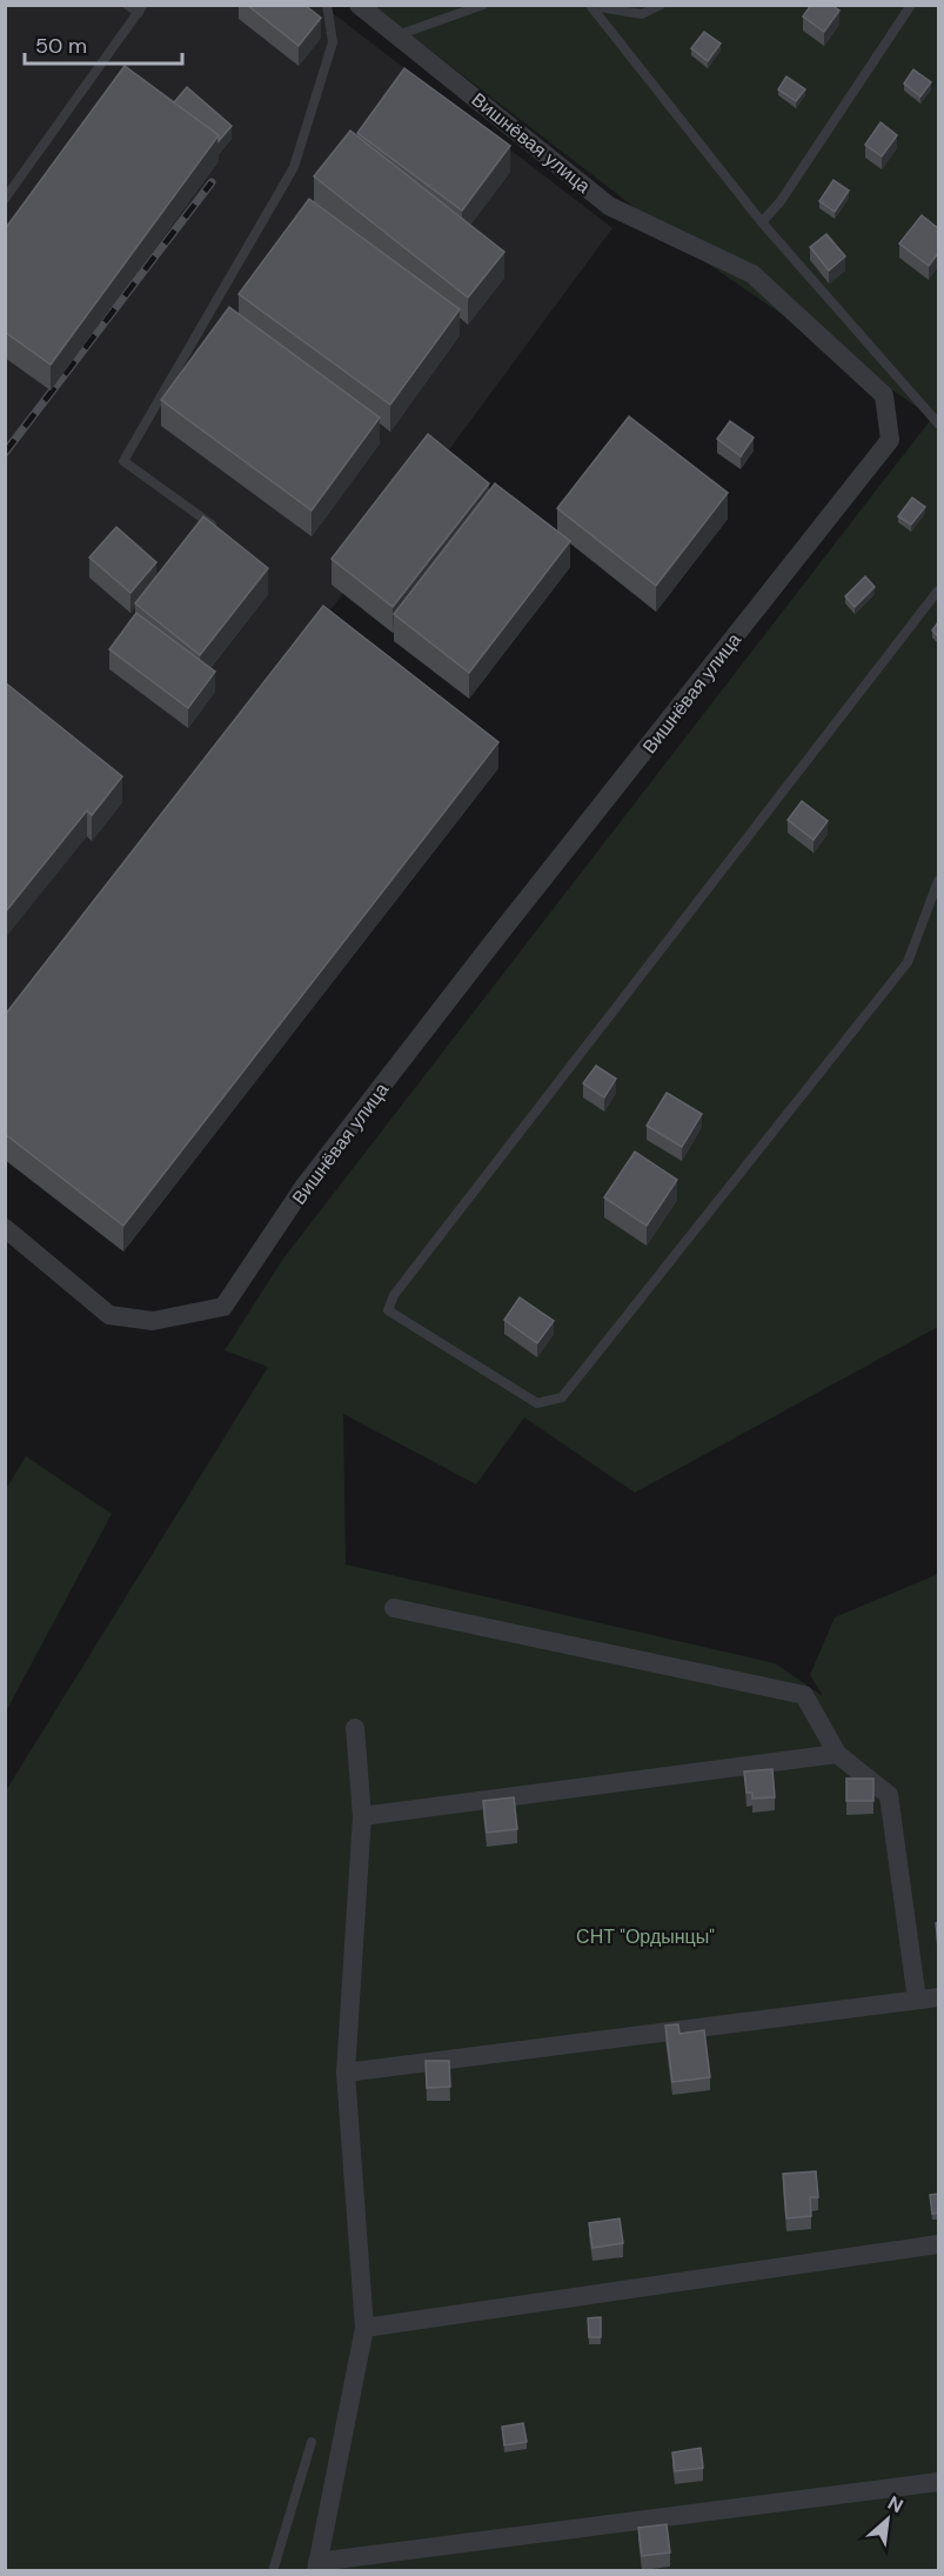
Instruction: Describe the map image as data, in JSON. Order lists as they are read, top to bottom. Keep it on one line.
{"streets":{"street":["Вишнёвая улица"]},"parks":["СНТ \"Ордынцы\""],"scale_bar":"50 m","north":"top right"}
